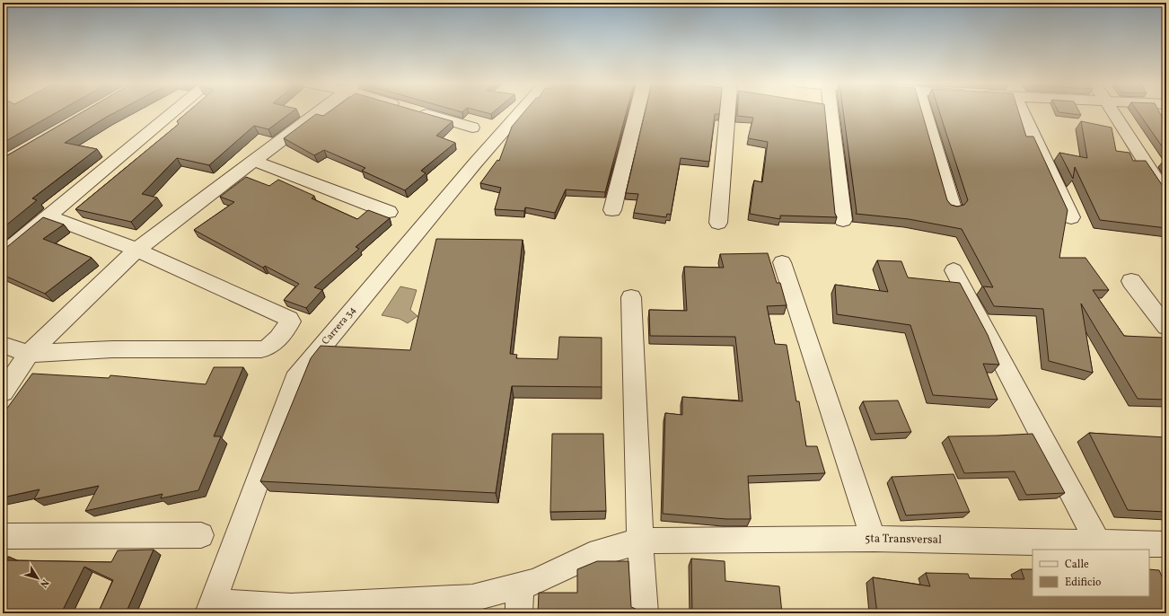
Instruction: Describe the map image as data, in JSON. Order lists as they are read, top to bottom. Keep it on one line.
{"streets":{"street":["Carrera 34","5ta Transversal"]},"crossings":[["Carrera 34","5ta Transversal"]],"legend":["Calle","Edificio"],"north":"bottom right"}
